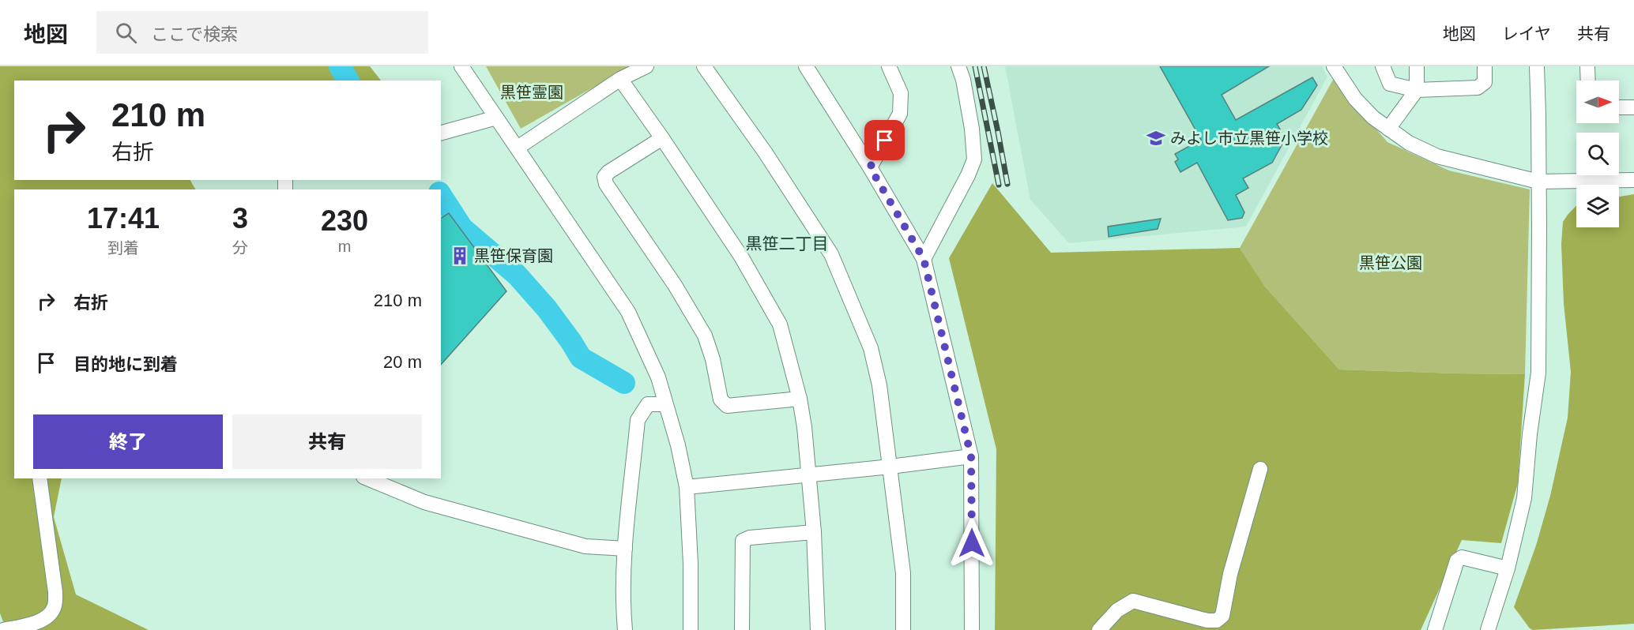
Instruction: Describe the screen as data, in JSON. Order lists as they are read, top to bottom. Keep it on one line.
{"districts":["黒笹二丁目"],"parks":["黒笹霊園","黒笹公園"],"places":{"school or university":["みよし市立黒笹小学校"],"building":["黒笹保育園"]},"north":"right","page":{"header":"地図","search":"ここで検索","nav":["地図","レイヤ","共有"],"turn":["210 m","右折"],"eta":["17:41","到着","3","分","230","m"],"list":[{"name":"右折","value":"210 m"},{"name":"目的地に到着","value":"20 m"}],"buttons":["終了","共有"]}}
